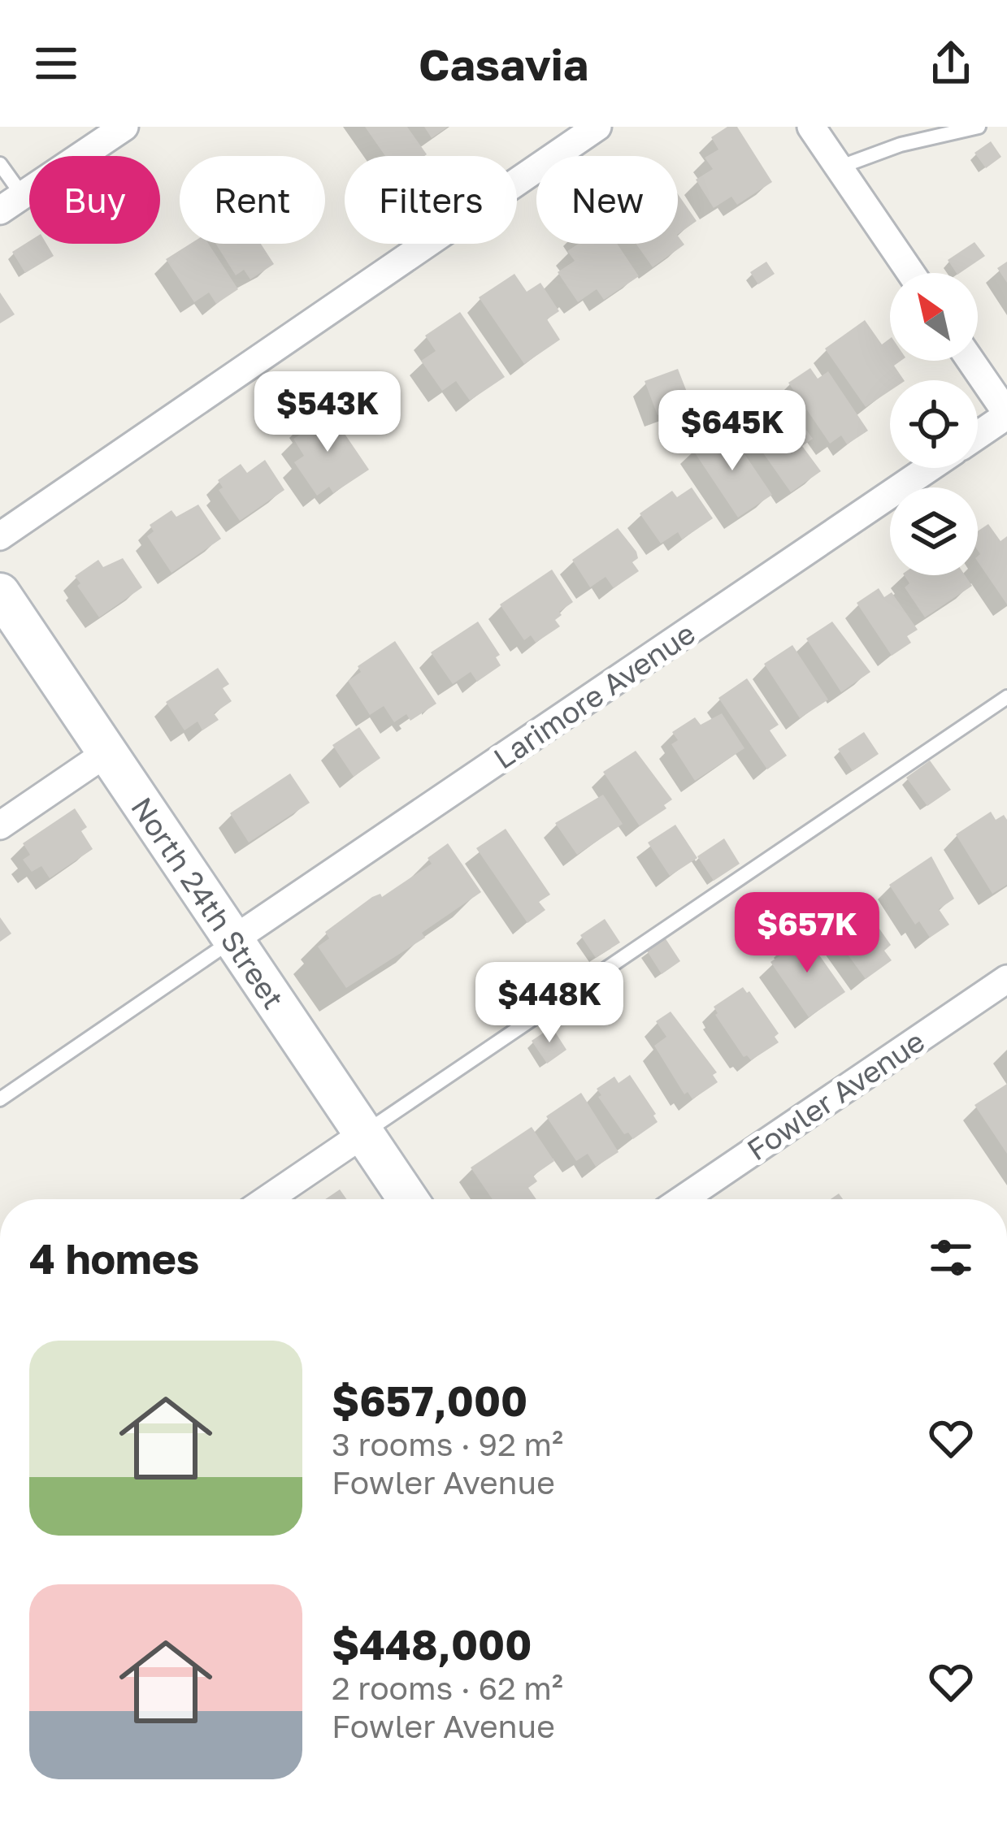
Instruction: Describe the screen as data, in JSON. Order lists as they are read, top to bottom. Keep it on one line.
{"streets":{"street":["Larimore Avenue","North 24th Street","Fowler Avenue"]},"crossings":[["Larimore Avenue","North 24th Street"]],"north":"top left","page":{"header":"Casavia","chip":["Buy","Rent","Filters","New"],"price":["$543K","$645K","$657K","$448K"],"heading":"4 homes","list":[{"name":"$657,000","note":"3 rooms · 92 m² · Fowler Avenue"},{"name":"$448,000","note":"2 rooms · 62 m² · Fowler Avenue"}]}}
